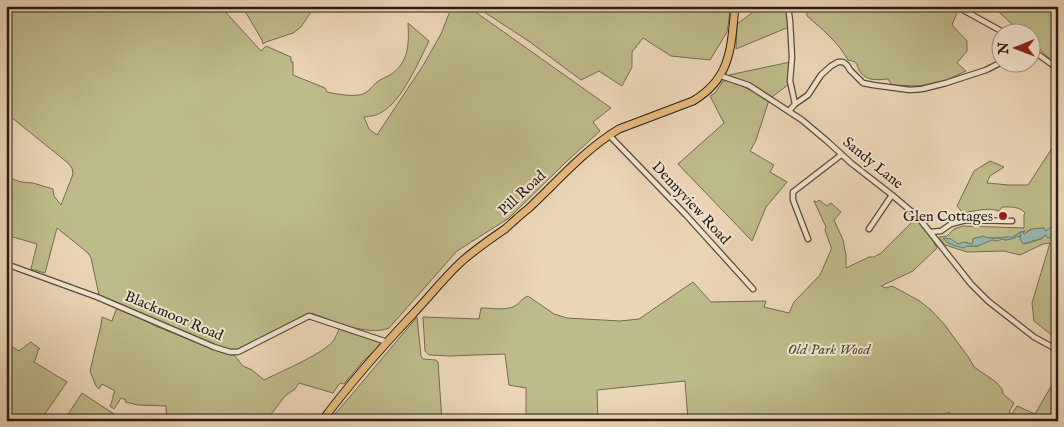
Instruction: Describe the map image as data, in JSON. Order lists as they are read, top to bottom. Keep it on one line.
{"streets":{"main road":["Pill Road"],"street":["Sandy Lane","Dennyview Road","Blackmoor Road"]},"crossings":[["Sandy Lane","Pill Road"],["Pill Road","Dennyview Road"],["Pill Road","Blackmoor Road"]],"parks":["Old Park Wood"],"places":["Glen Cottages"],"north":"left"}
